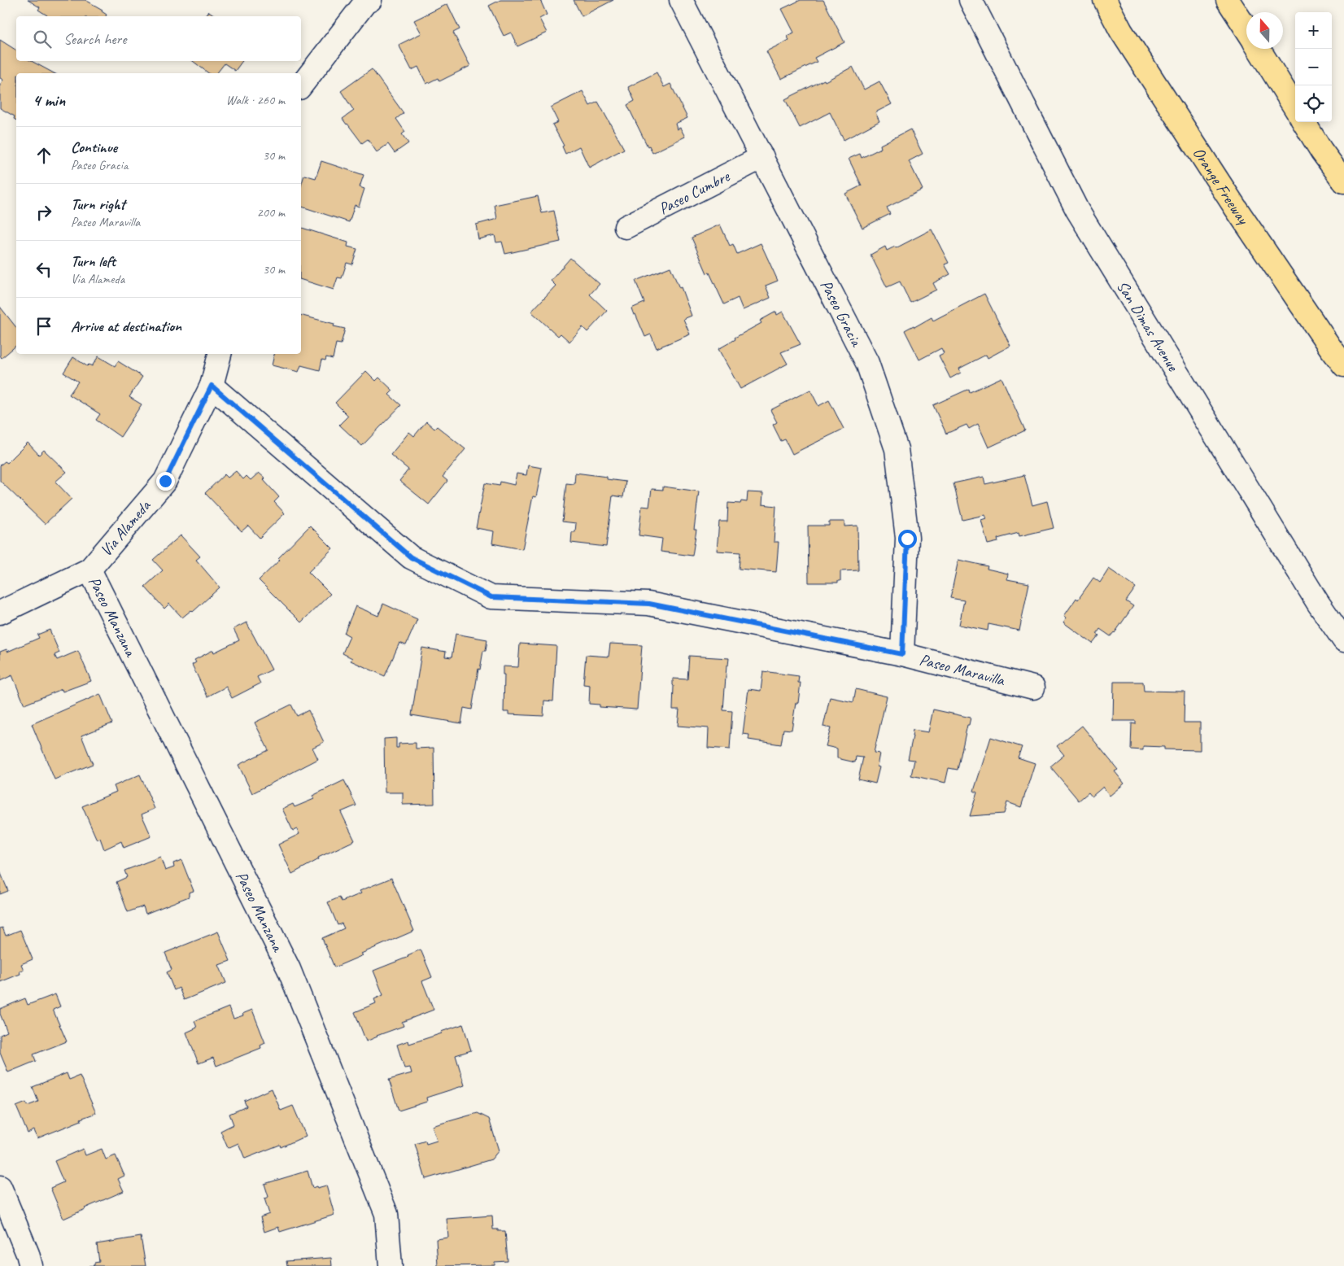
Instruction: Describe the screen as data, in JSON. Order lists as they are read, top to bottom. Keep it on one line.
{"streets":{"highway":["Orange Freeway"],"street":["Paseo Cumbre","Paseo Gracia","San Dimas Avenue","Via Alameda","Paseo Manzana","Paseo Maravilla"]},"crossings":[["Paseo Cumbre","Paseo Gracia"],["Paseo Gracia","Paseo Maravilla"],["Via Alameda","Paseo Manzana"],["Via Alameda","Paseo Maravilla"]],"north":"top","page":{"map_buttons":["+","−"],"search":"Search here","heading":["4 min","Walk · 260 m"],"list":[["Continue","Paseo Gracia","30 m"],["Turn right","Paseo Maravilla","200 m"],["Turn left","Via Alameda","30 m"],"Arrive at destination"]}}
